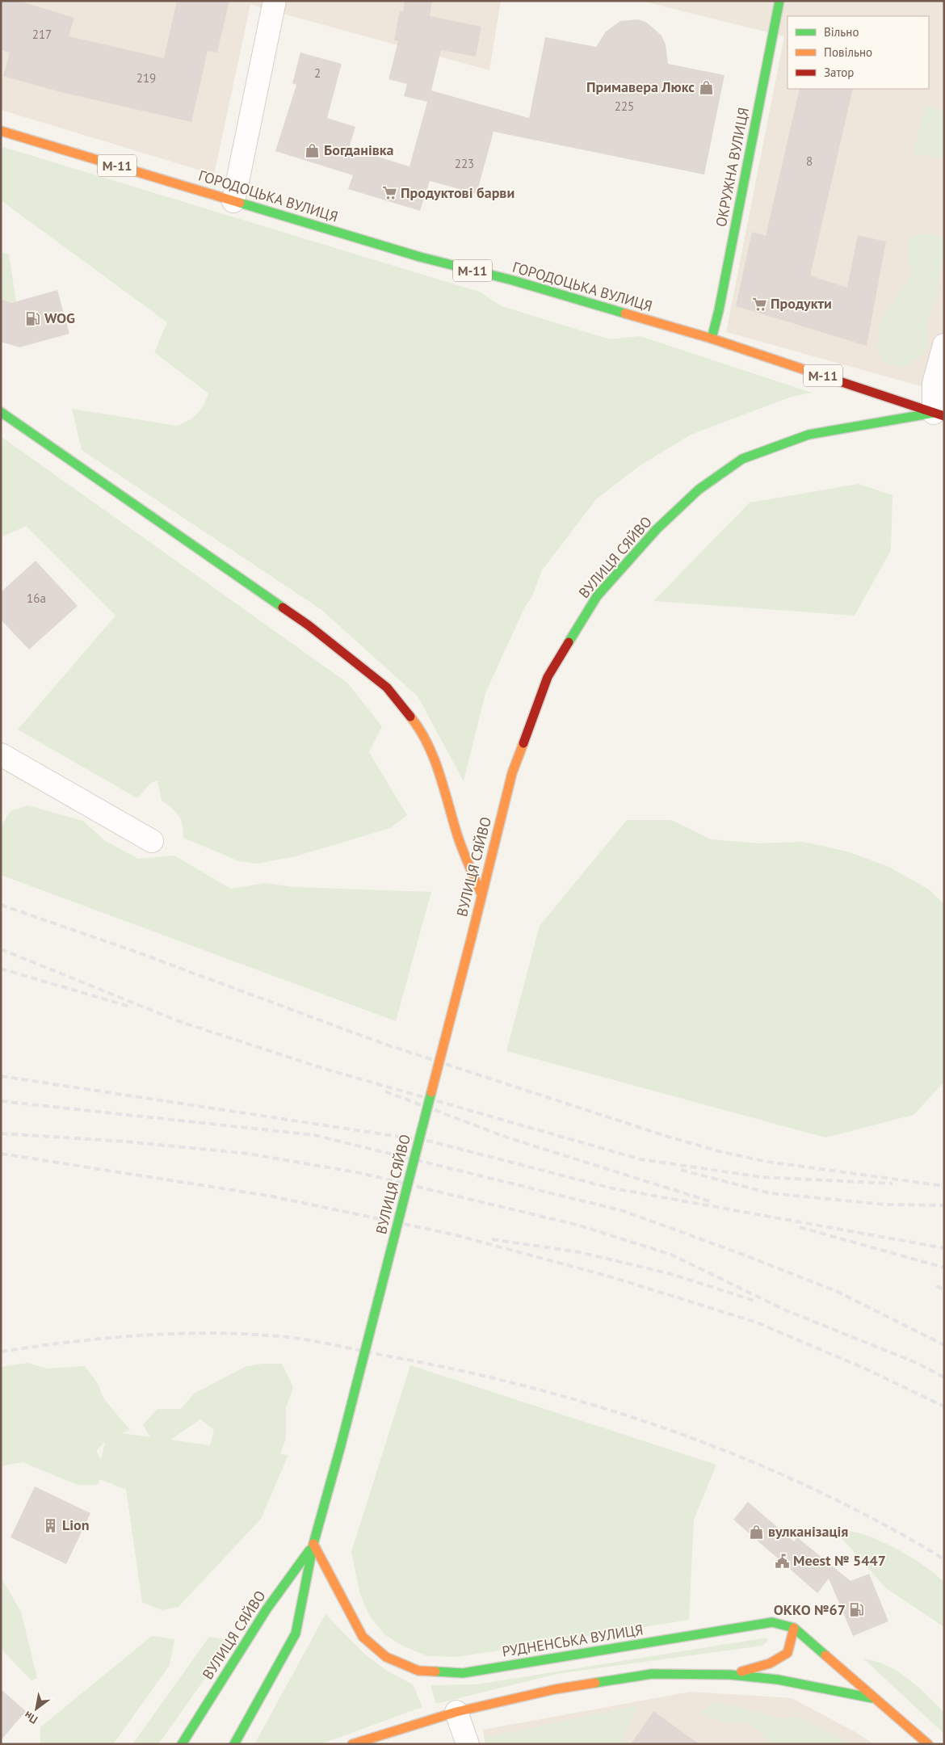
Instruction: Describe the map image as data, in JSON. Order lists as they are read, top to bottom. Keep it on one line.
{"streets":{"main road":["М-11","ОКРУЖНА ВУЛИЦЯ","ГОРОДОЦЬКА ВУЛИЦЯ","ВУЛИЦЯ СЯЙВО","РУДНЕНСЬКА ВУЛИЦЯ"]},"crossings":[["ОКРУЖНА ВУЛИЦЯ","ГОРОДОЦЬКА ВУЛИЦЯ"],["ГОРОДОЦЬКА ВУЛИЦЯ","ВУЛИЦЯ СЯЙВО"],["ВУЛИЦЯ СЯЙВО","РУДНЕНСЬКА ВУЛИЦЯ"]],"places":{"shop":["Примавера Люкс","Богданівка","вулканізація"],"supermarket":["Продуктові барви","Продукти"],"fuel station":["WOG","ОККО №67"],"building":["Lion"],"public building":["Meest № 5447"]},"house_numbers":["217","2","219","225","8","223","16а"],"legend":["Вільно","Повільно","Затор"],"north":"bottom left"}
